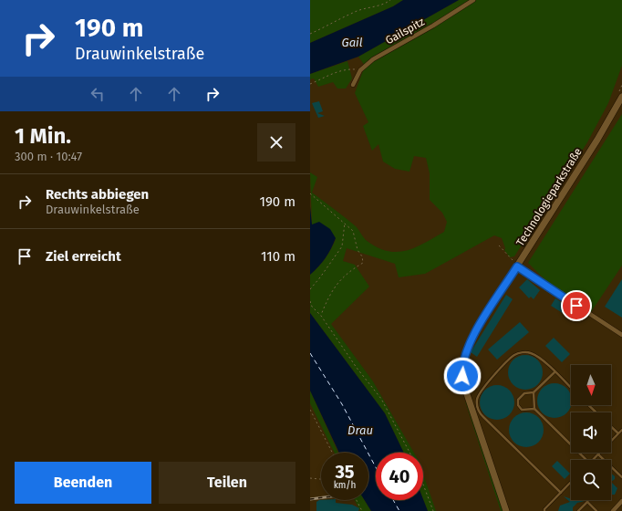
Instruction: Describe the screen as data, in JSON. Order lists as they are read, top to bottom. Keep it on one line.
{"streets":{"street":["Gailspitz","Technologieparkstraße"]},"water":["Gail","Drau"],"north":"bottom","page":{"turn":["190 m","Drauwinkelstraße"],"heading":["1 Min.","300 m · 10:47"],"list":[{"name":"Rechts abbiegen","note":"Drauwinkelstraße","value":"190 m"},{"name":"Ziel erreicht","value":"110 m"}],"speed":"35 km/h","limit":"40","buttons":["Beenden","Teilen"]}}
